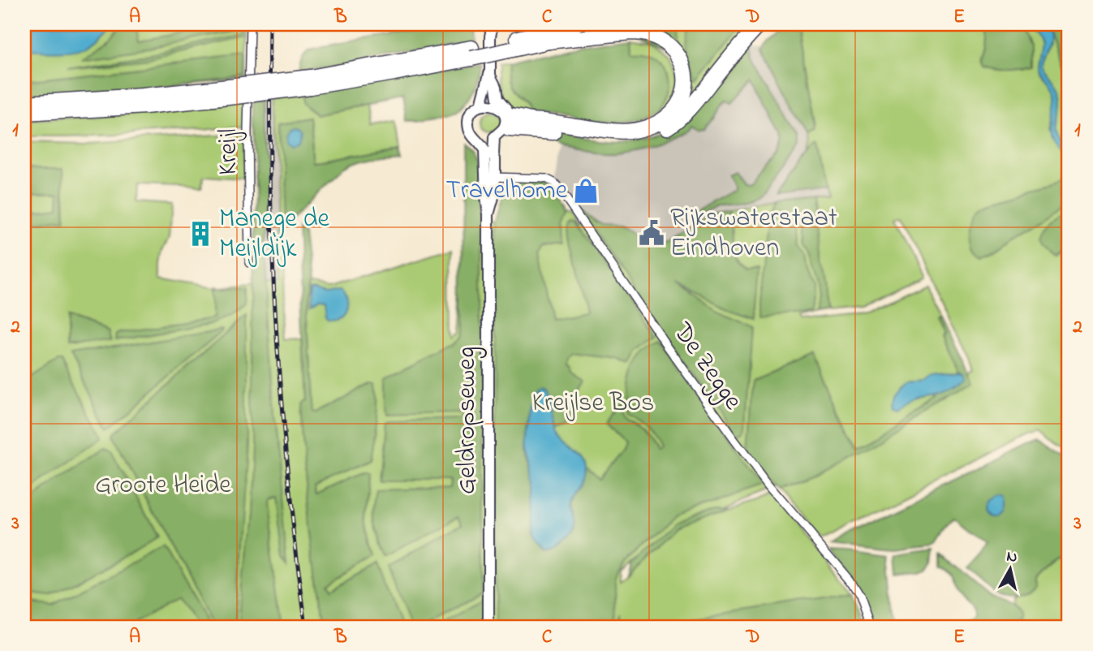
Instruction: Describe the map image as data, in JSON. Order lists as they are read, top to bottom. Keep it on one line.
{"streets":{"main road":["Geldropseweg"],"street":["Kreijl","De Zegge"]},"crossings":[["De Zegge","Geldropseweg"]],"parks":["Kreijlse Bos","Groote Heide"],"places":{"shop":["Travelhome"],"public building":["Rijkswaterstaat Eindhoven"],"building":["Manege de Meijldijk"]},"north":"top","grid":{"columns":["A","B","C","D","E"],"rows":["1","2","3"]}}
